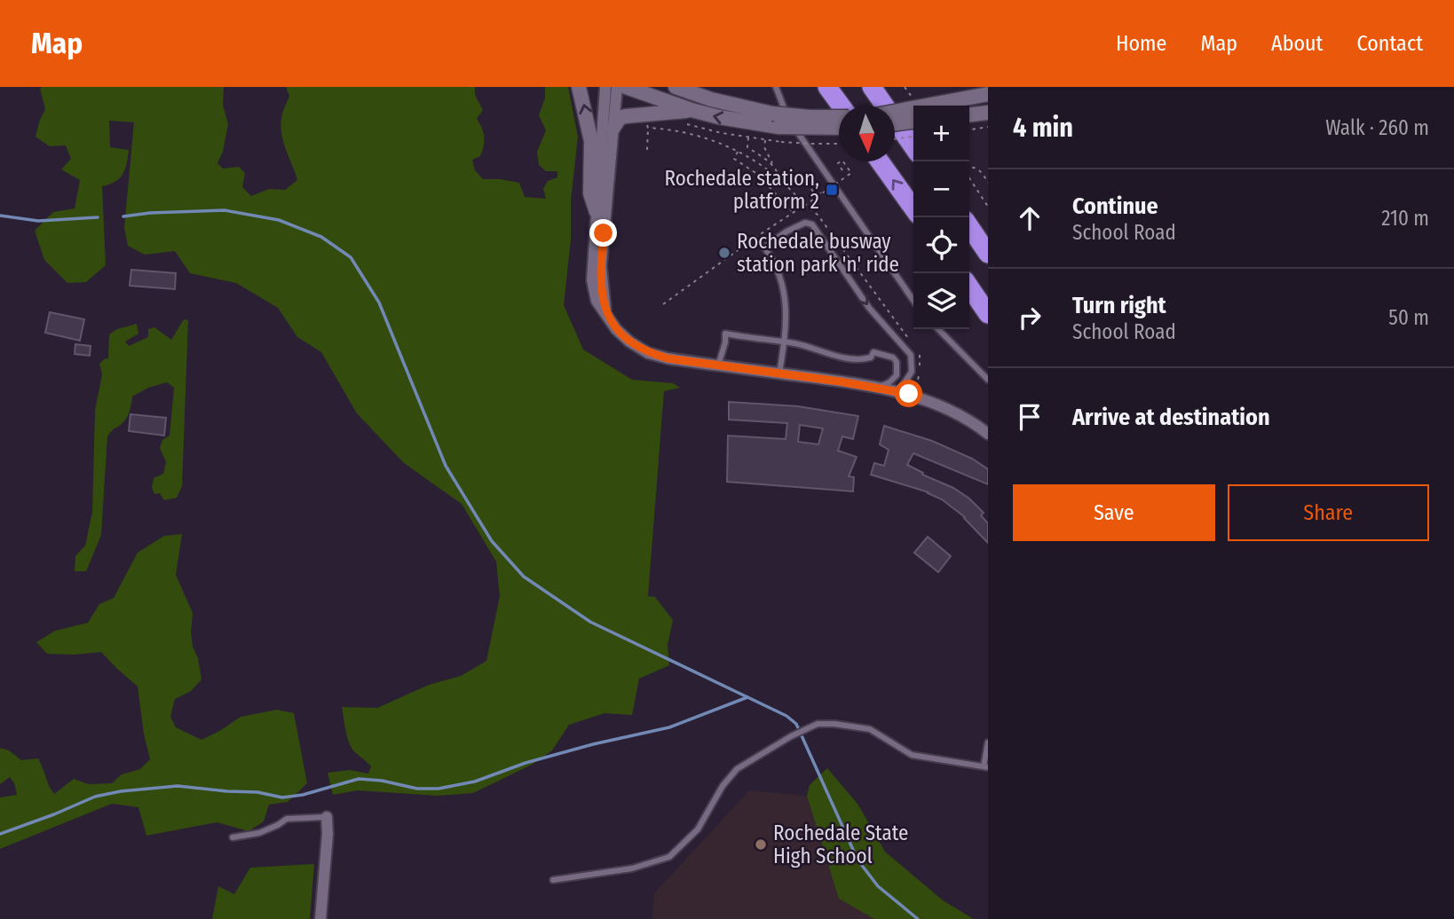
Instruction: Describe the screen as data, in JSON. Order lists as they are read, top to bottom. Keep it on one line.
{"places":{"transit":["Rochedale station, platform 2"],"other":["Rochedale busway station park 'n' ride","Rochedale State High School"]},"north":"bottom","page":{"header":"Map","nav":["Home","Map","About","Contact"],"heading":["4 min","Walk · 260 m"],"map_buttons":["+","−"],"list":[["Continue","School Road","210 m"],["Turn right","School Road","50 m"],"Arrive at destination"],"buttons":["Save","Share"]}}
